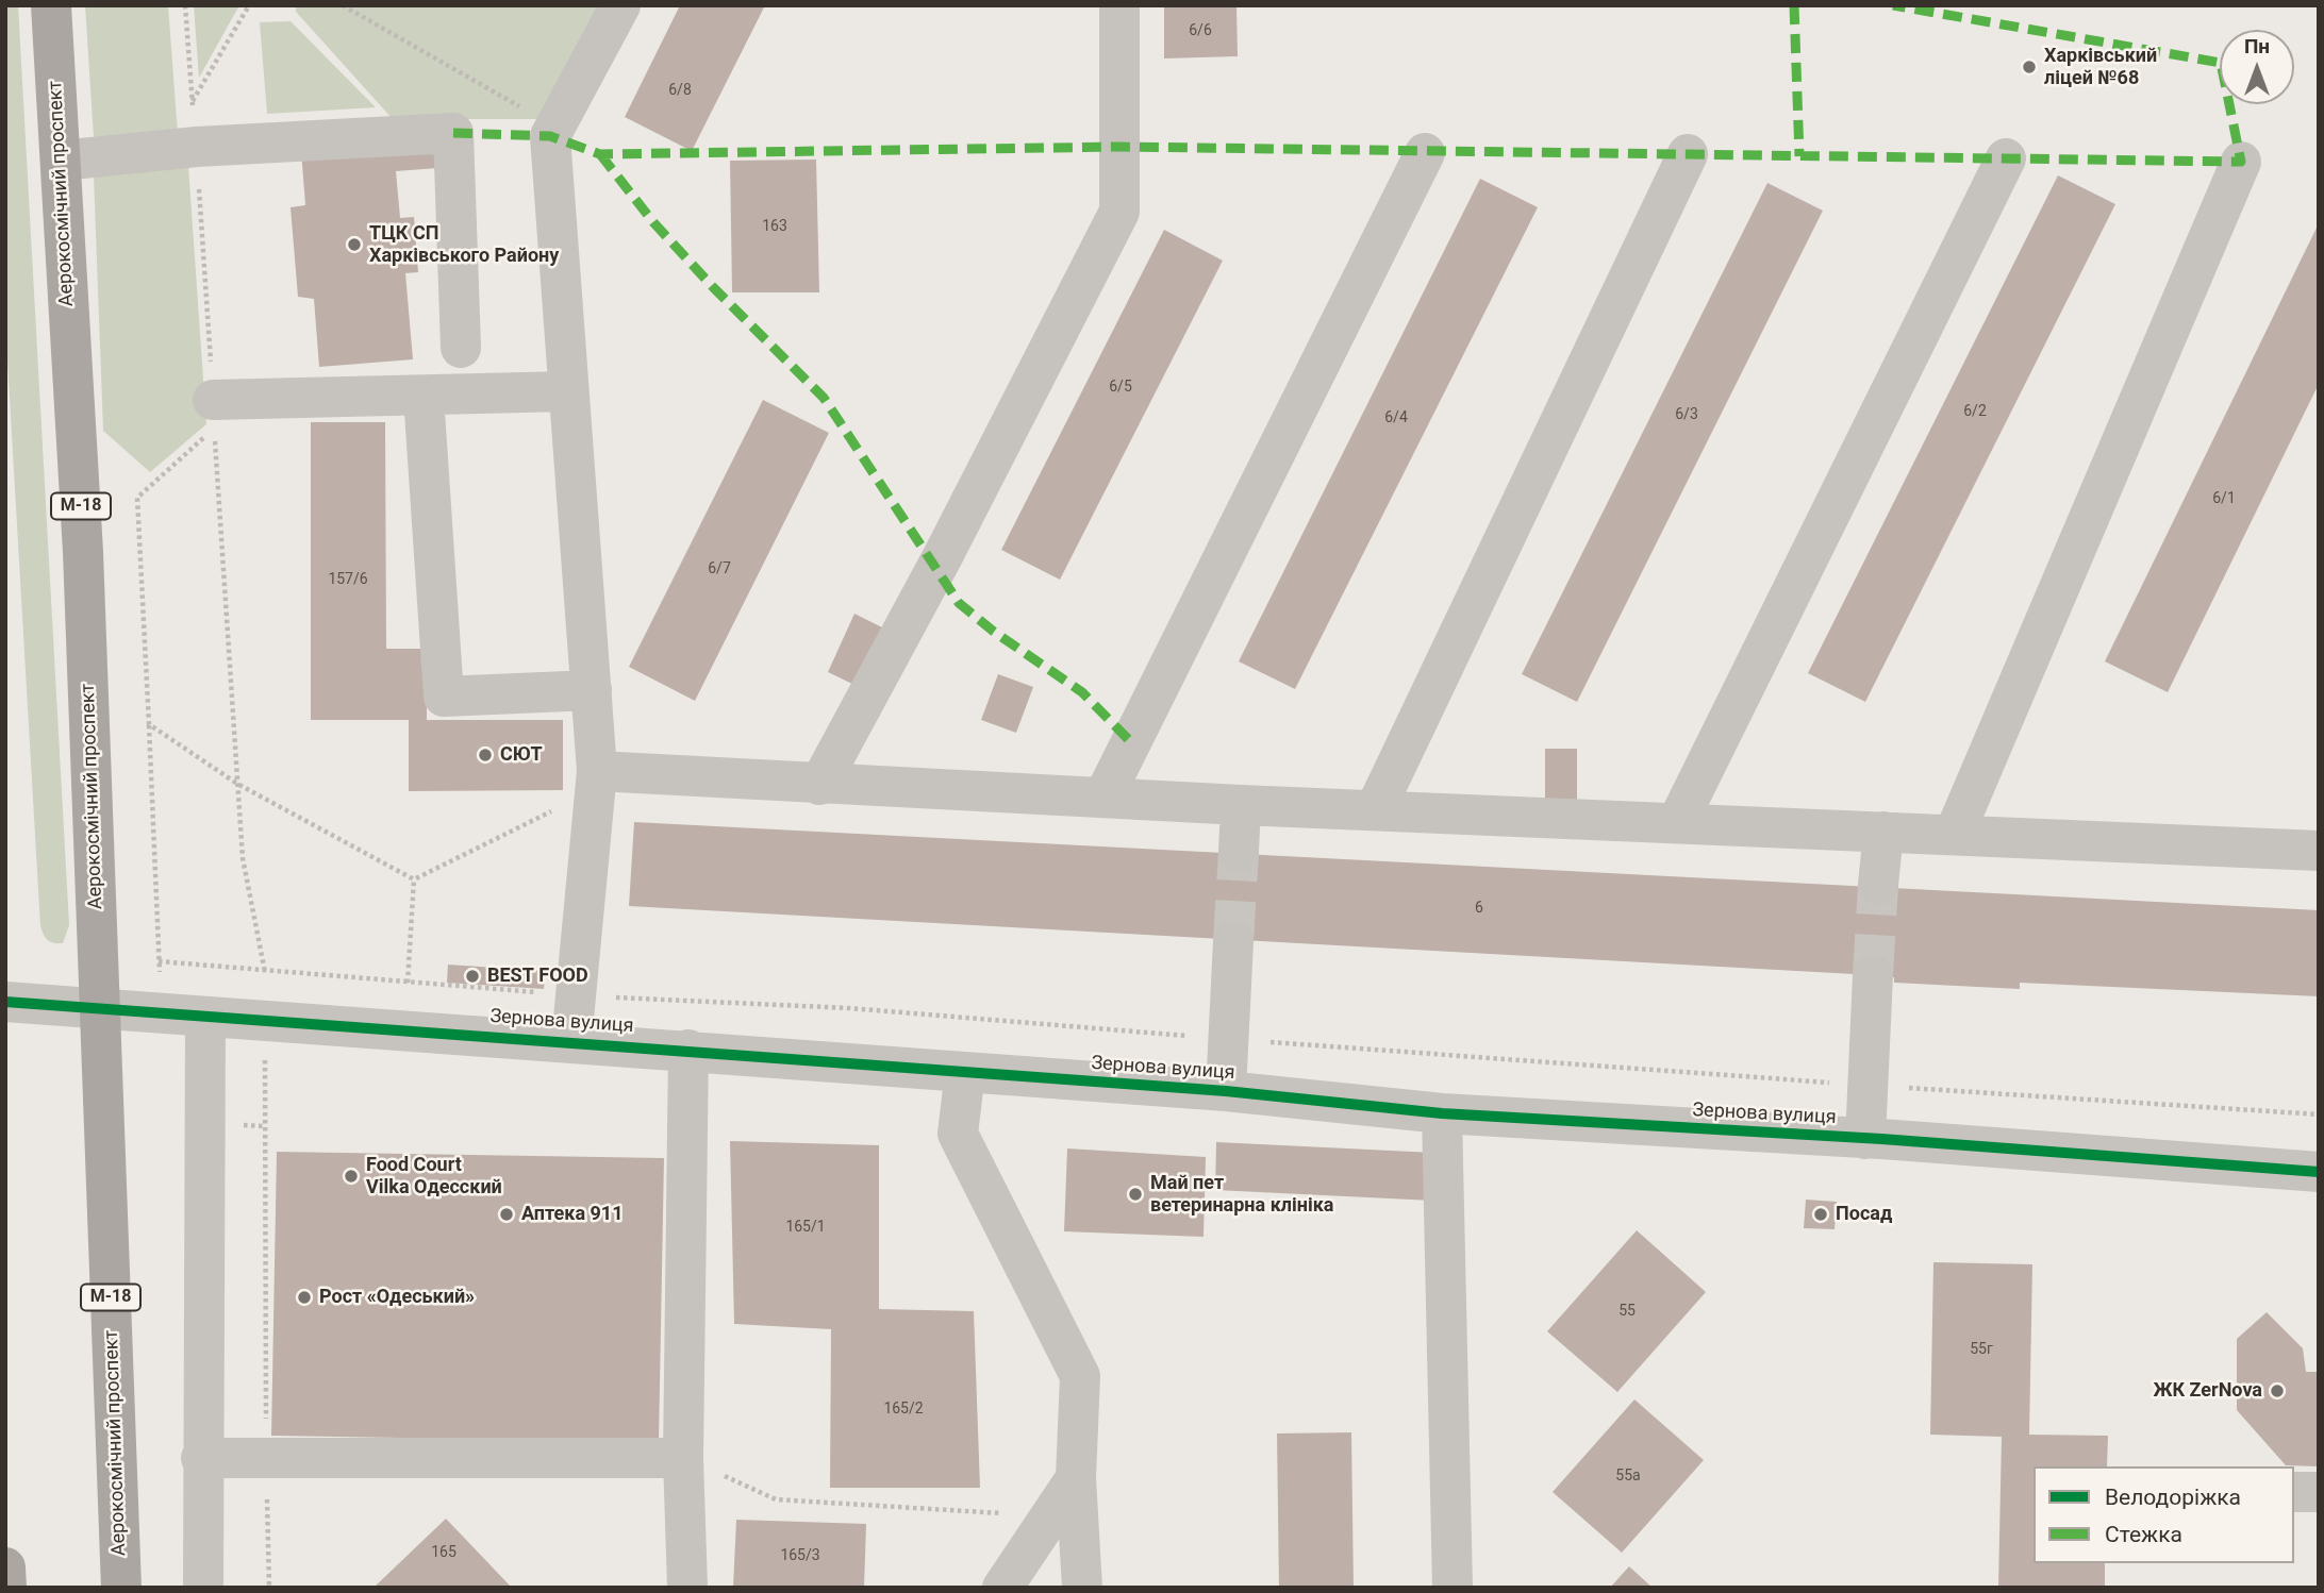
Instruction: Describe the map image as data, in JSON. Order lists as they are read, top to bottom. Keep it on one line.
{"streets":{"main road":["Аерокосмічний проспект","М-18"],"street":["Зернова вулиця"]},"crossings":[["Аерокосмічний проспект","Зернова вулиця"]],"places":["Харківський ліцей №68","ТЦК СП Харківського Району","СЮТ","BEST FOOD","Food Court Vilka Одесский","Май пет ветеринарна клініка","Аптека 911","Посад","Рост «Одеський»","ЖК ZerNova"],"house_numbers":["6/6","6/8","163","6/5","6/2","6/3","6/4","6/1","6/7","157/6","6","165/1","55","55г","165/2","55а","165","165/3"],"legend":["Велодоріжка","Стежка"],"north":"top"}
